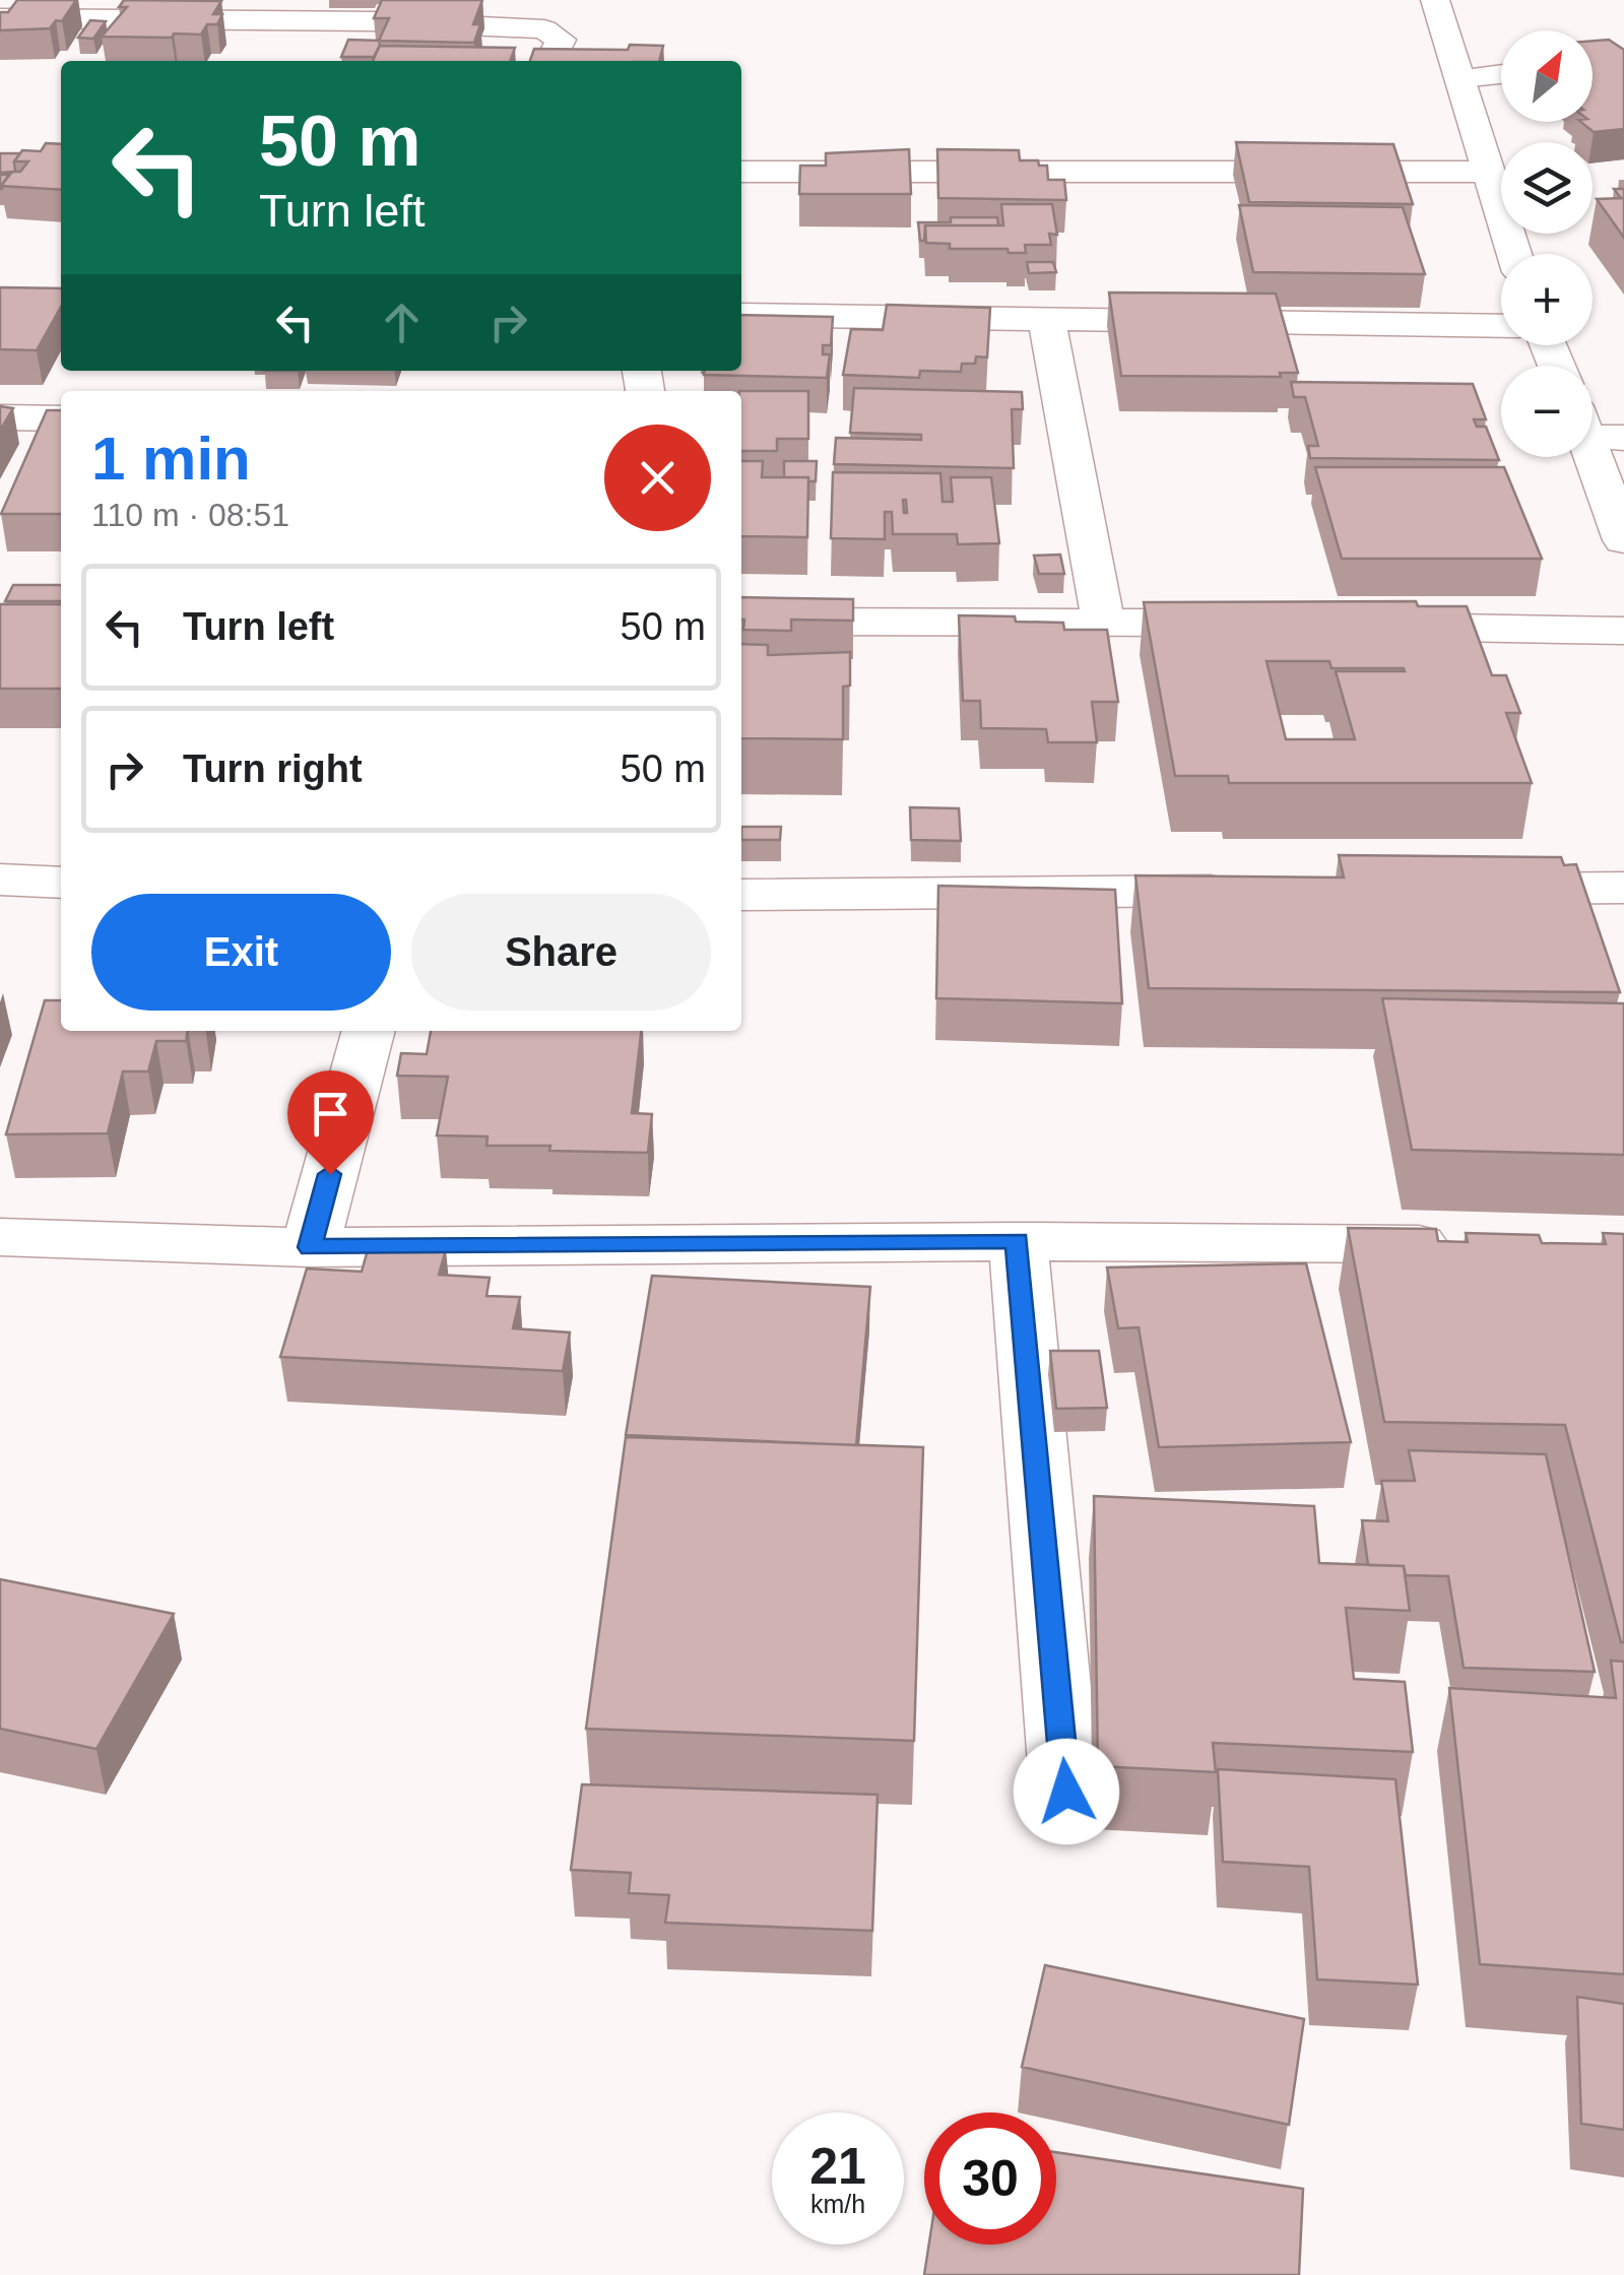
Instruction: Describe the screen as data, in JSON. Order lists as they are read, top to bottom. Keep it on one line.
{"north":"top right","page":{"map_buttons":["+","−"],"turn":["50 m","Turn left"],"heading":["1 min","110 m · 08:51"],"list":[{"name":"Turn left","value":"50 m"},{"name":"Turn right","value":"50 m"}],"buttons":["Exit","Share"],"speed":"21 km/h","limit":"30"}}
